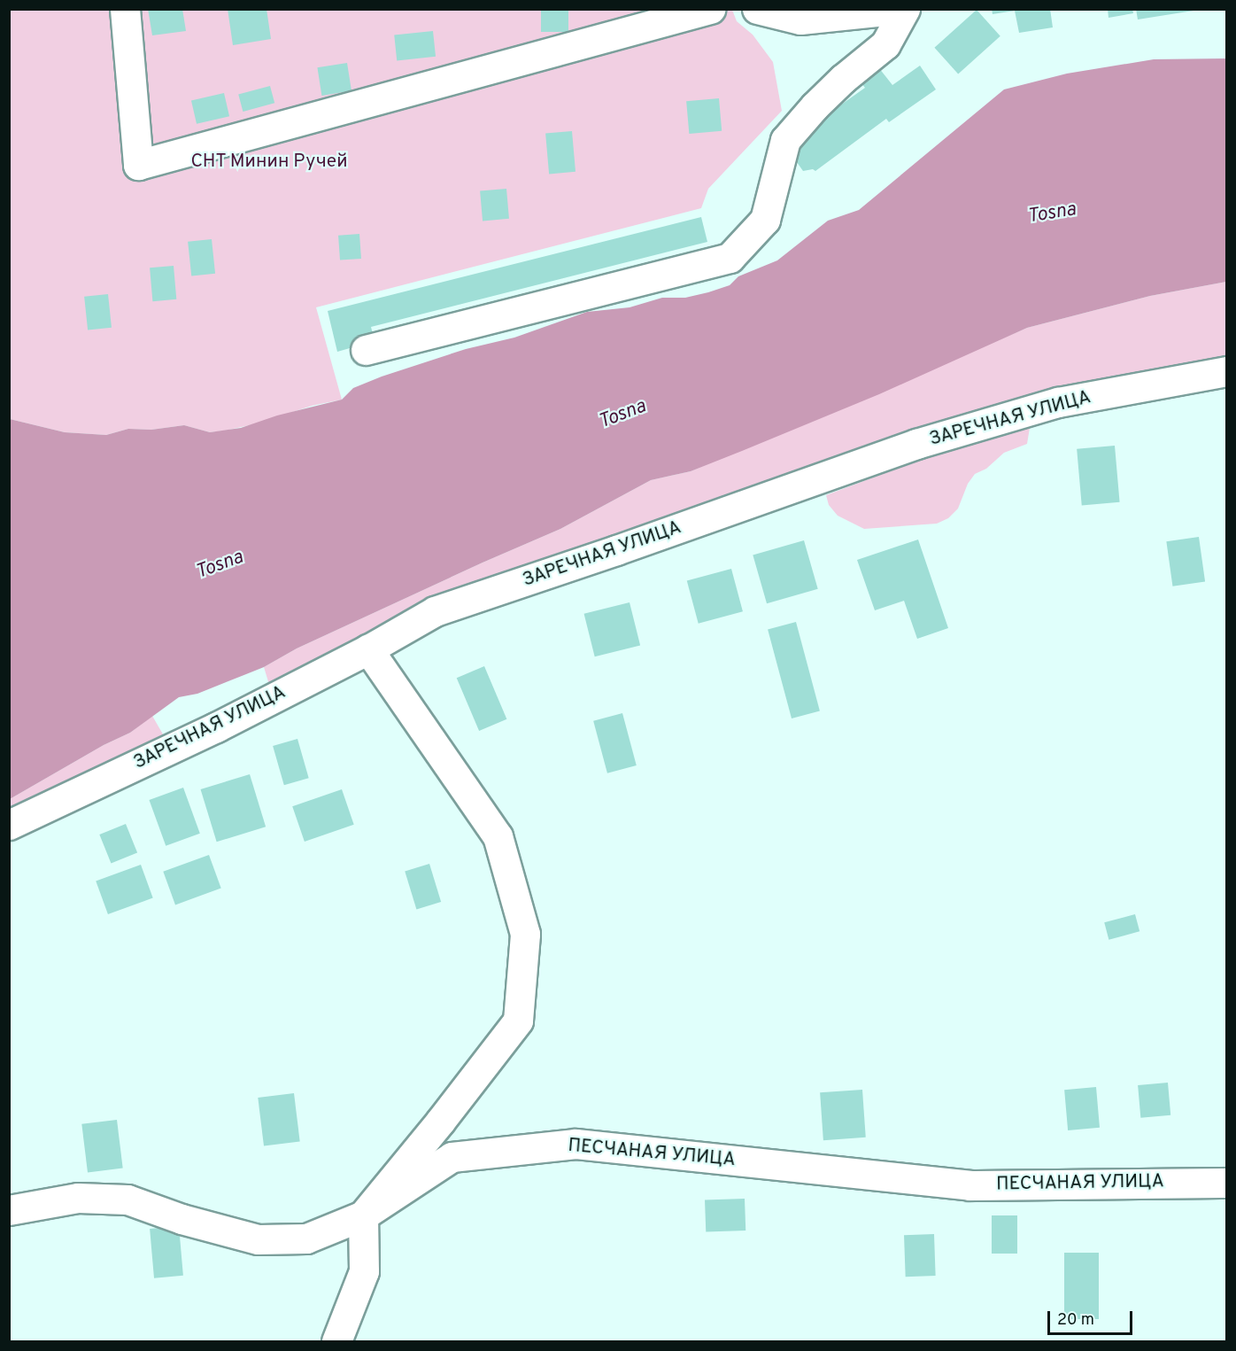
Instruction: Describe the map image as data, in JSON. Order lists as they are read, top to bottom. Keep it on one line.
{"streets":{"street":["ЗАРЕЧНАЯ УЛИЦА","ПЕСЧАНАЯ УЛИЦА"]},"water":["Tosna"],"parks":["СНТ Минин Ручей"],"scale_bar":"20 m"}
